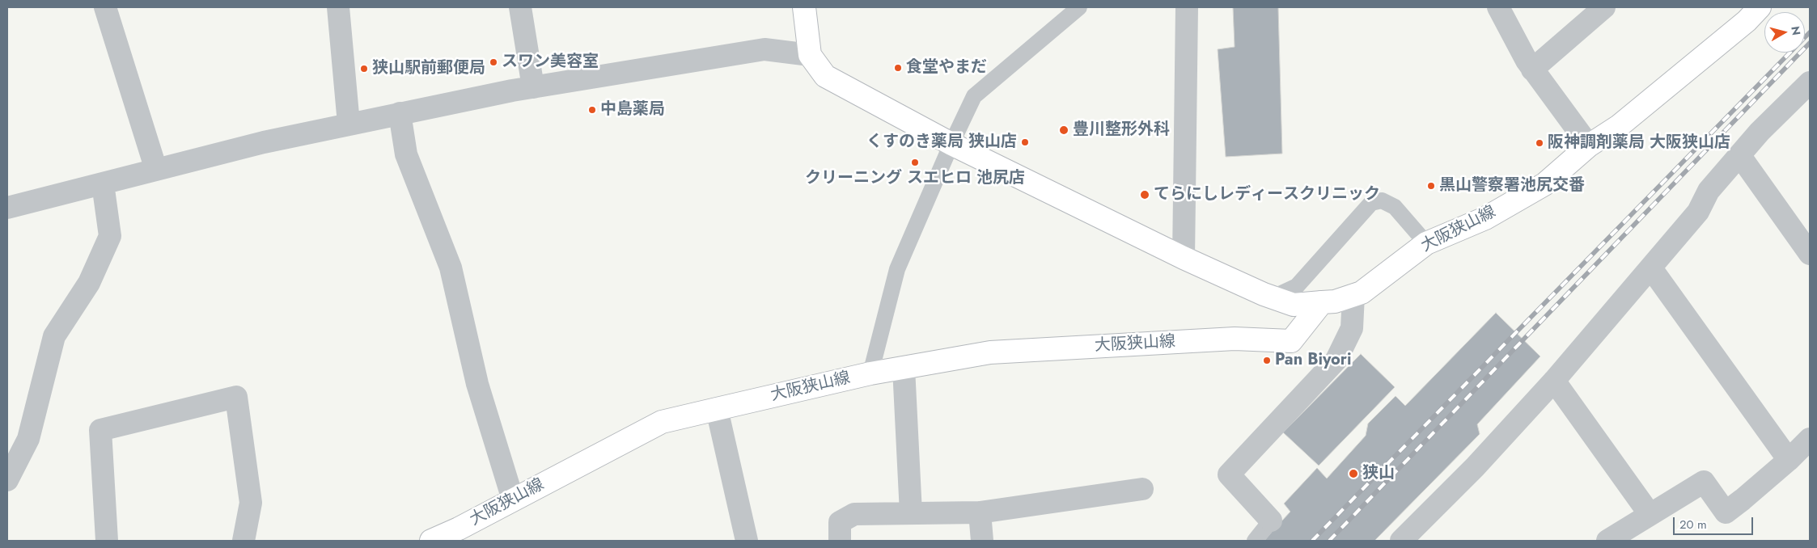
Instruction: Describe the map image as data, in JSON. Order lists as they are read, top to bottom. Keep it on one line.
{"streets":{"main road":["大阪狭山線"]},"places":["スワン美容室","食堂やまだ","狭山駅前郵便局","中島薬局","豊川整形外科","くすのき薬局 狭山店","阪神調剤薬局 大阪狭山店","クリーニング スエヒロ 池尻店","黒山警察署池尻交番","てらにしレディースクリニック","Pan Biyori","狭山"],"scale_bar":"20 m","north":"right"}
